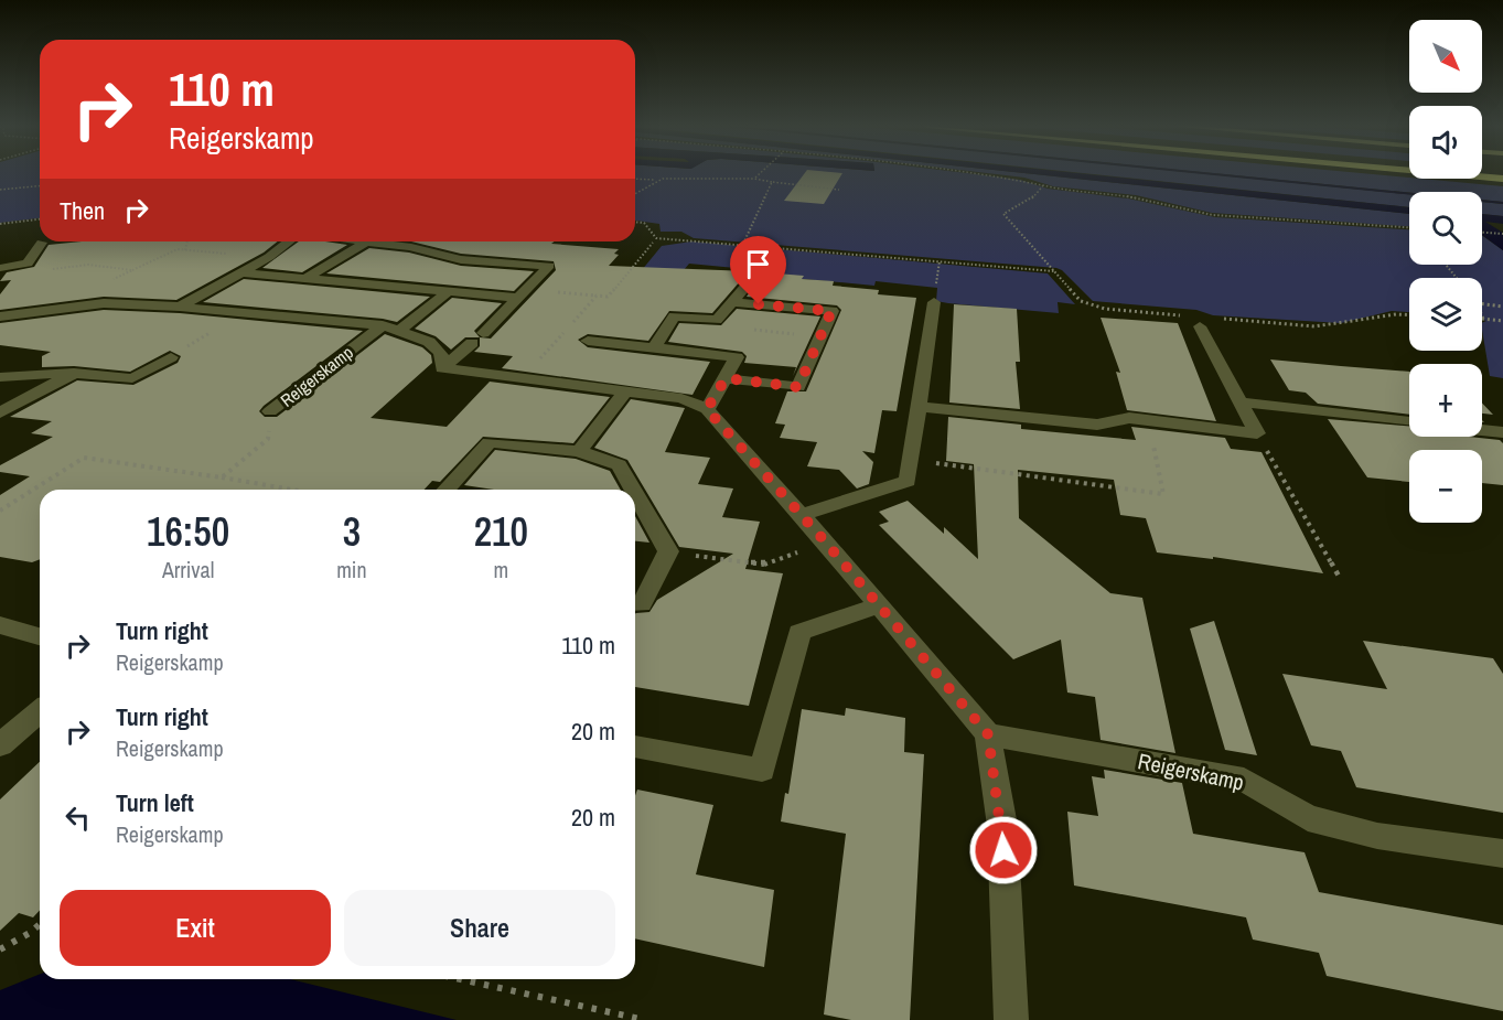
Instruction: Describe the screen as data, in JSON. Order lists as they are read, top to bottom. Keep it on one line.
{"streets":{"street":["Reigerskamp"]},"north":"bottom right","page":{"map_buttons":["+","−"],"turn":["110 m","Reigerskamp"],"then":"Then","eta":["16:50","Arrival","3","min","210","m"],"list":[{"name":"Turn right","note":"Reigerskamp","value":"110 m"},{"name":"Turn right","note":"Reigerskamp","value":"20 m"},{"name":"Turn left","note":"Reigerskamp","value":"20 m"}],"buttons":["Exit","Share"]}}
